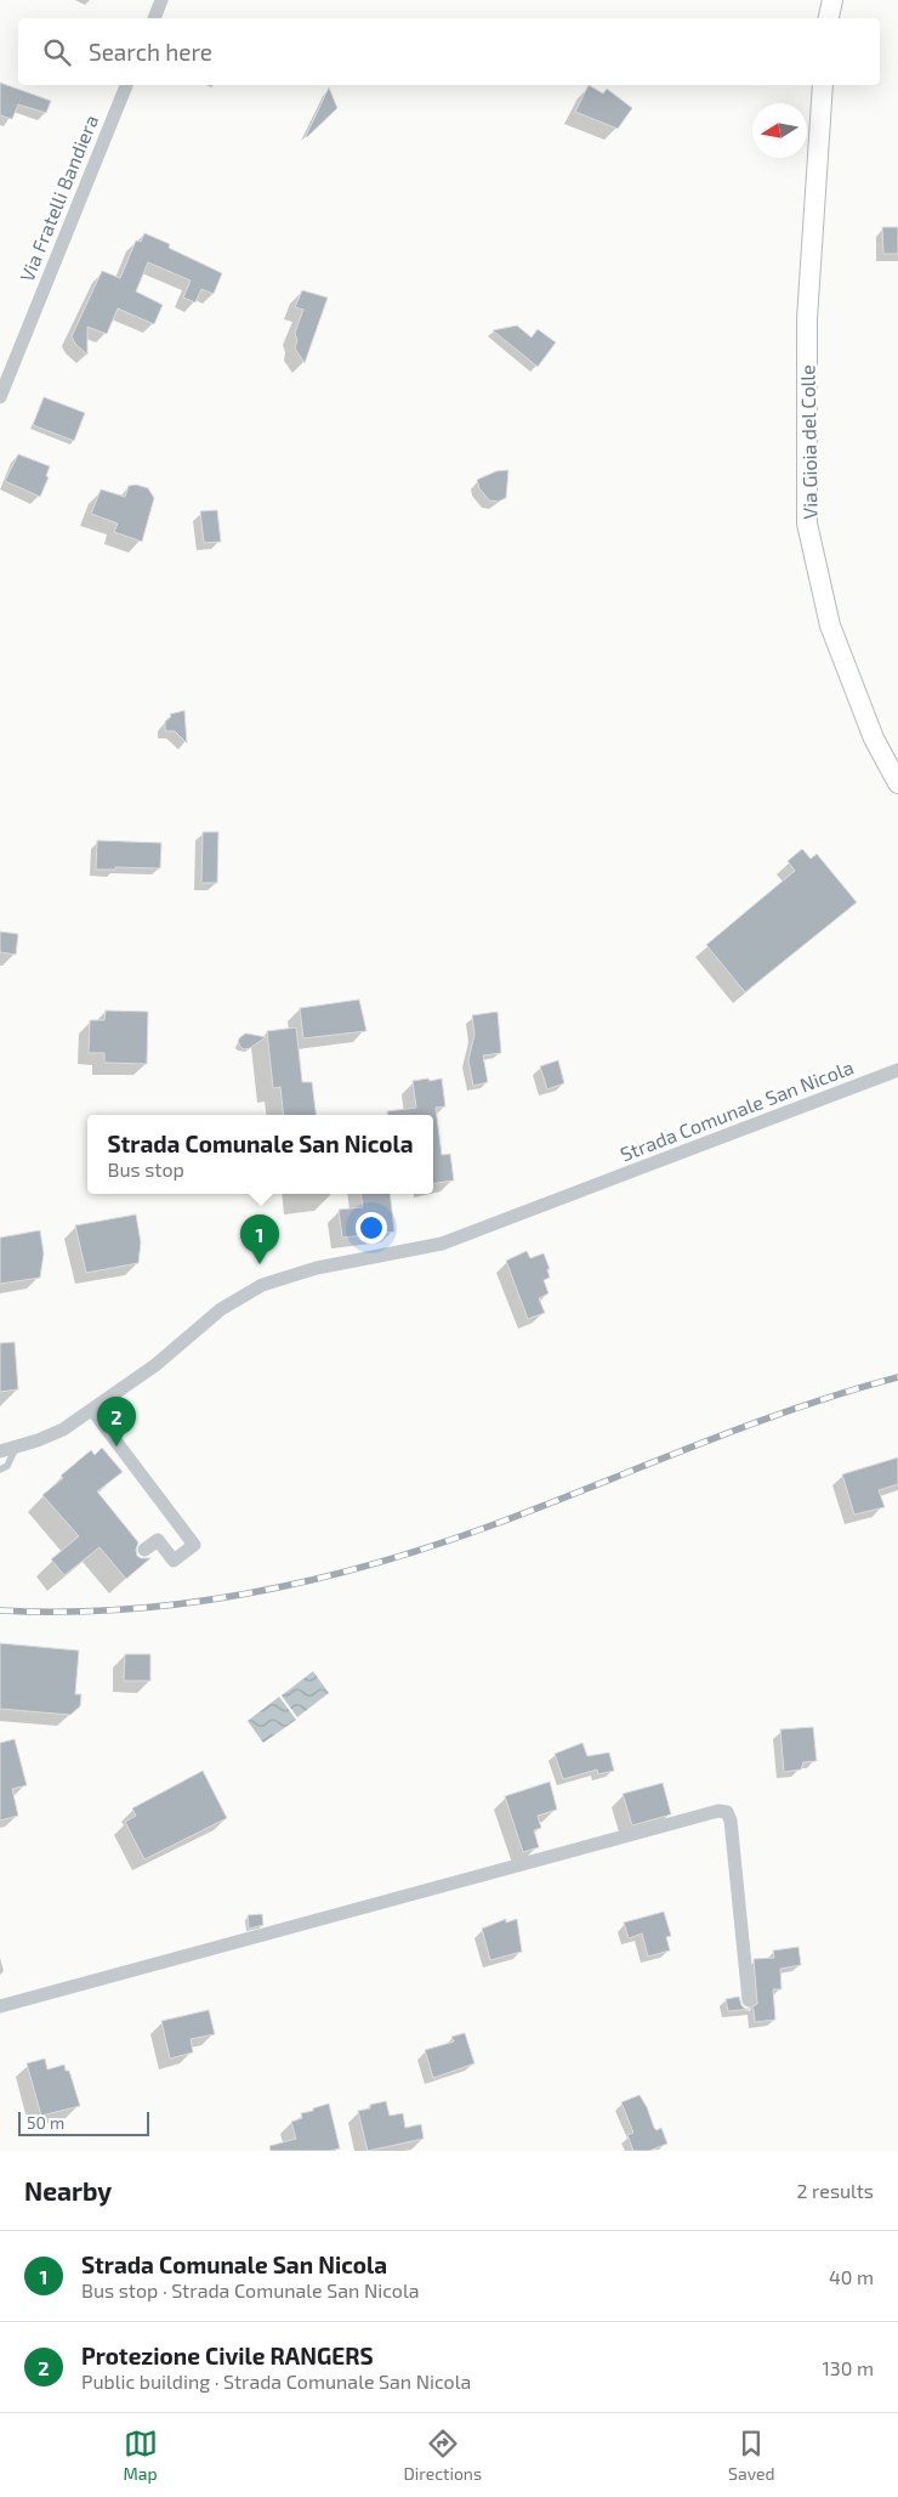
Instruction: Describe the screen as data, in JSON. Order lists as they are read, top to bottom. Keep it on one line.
{"streets":{"main road":["Via Gioia del Colle"],"street":["Via Fratelli Bandiera","Strada Comunale San Nicola"]},"scale_bar":"50 m","north":"left","page":{"search":"Search here","popup":["Strada Comunale San Nicola","Bus stop"],"pins":["1","2"],"scale":"50 m","heading":["Nearby","2 results"],"list":[{"mark":"1","name":"Strada Comunale San Nicola","note":"Bus stop · Strada Comunale San Nicola","value":"40 m"},{"mark":"2","name":"Protezione Civile RANGERS","note":"Public building · Strada Comunale San Nicola","value":"130 m"}],"nav":["Map","Directions","Saved"]}}
